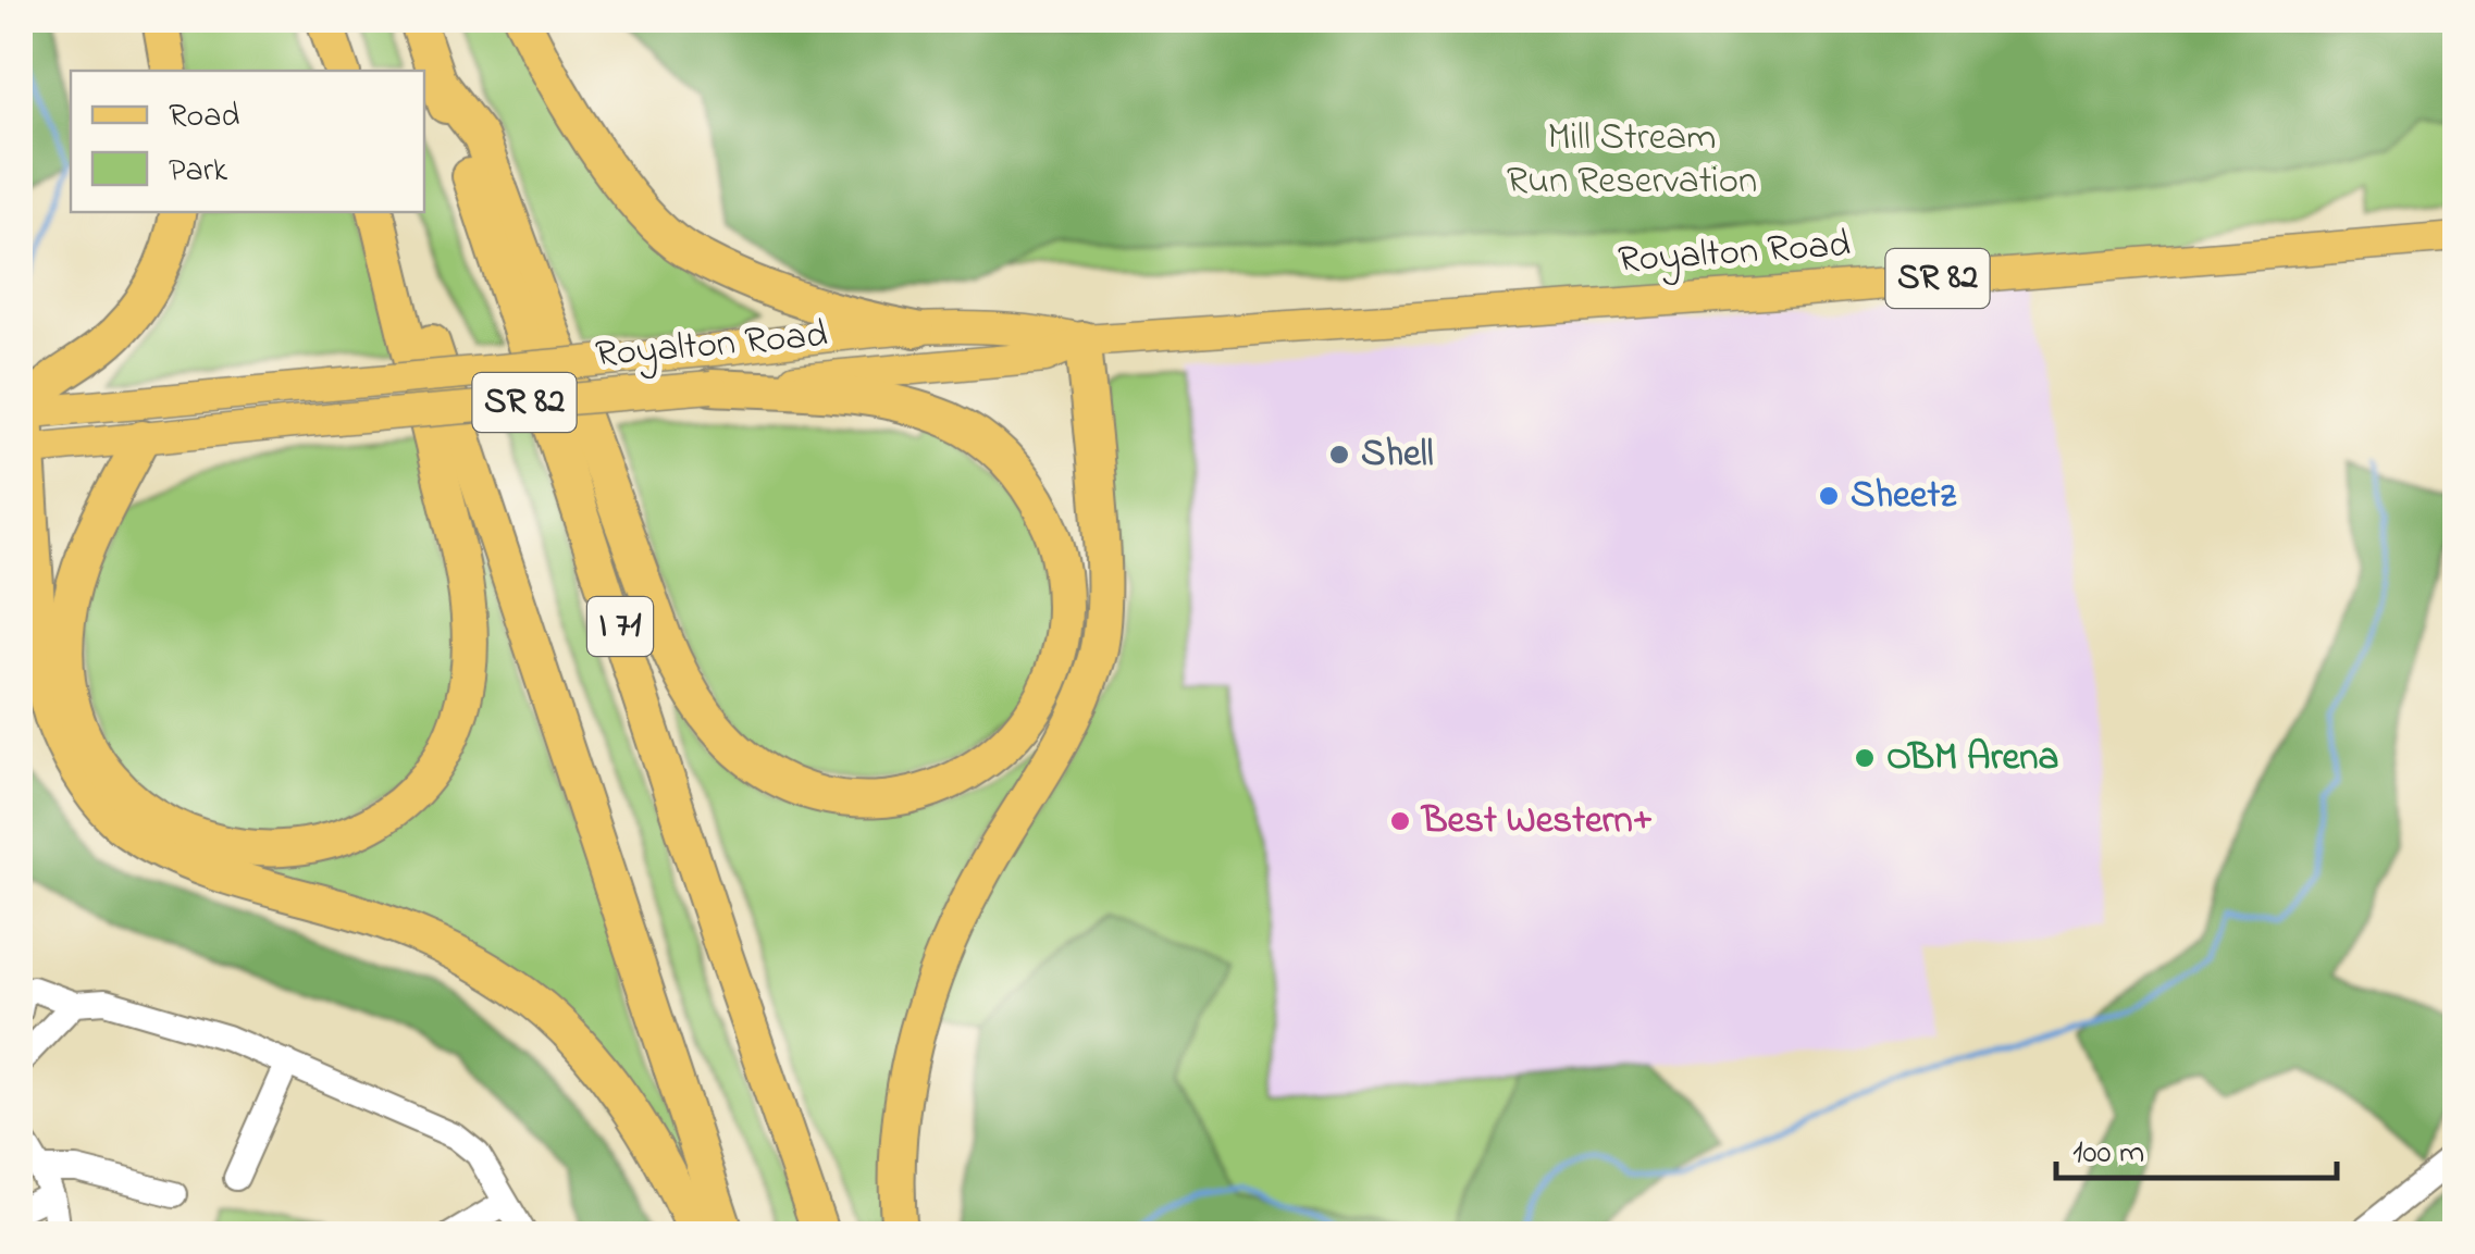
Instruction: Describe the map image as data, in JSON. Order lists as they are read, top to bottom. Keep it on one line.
{"streets":{"highway":["I 71"],"main road":["Royalton Road","SR 82"]},"parks":["Mill Stream Run Reservation"],"places":["Shell","Sheetz","OBM Arena","Best Western+"],"legend":["Road","Park"],"scale_bar":"100 m"}
